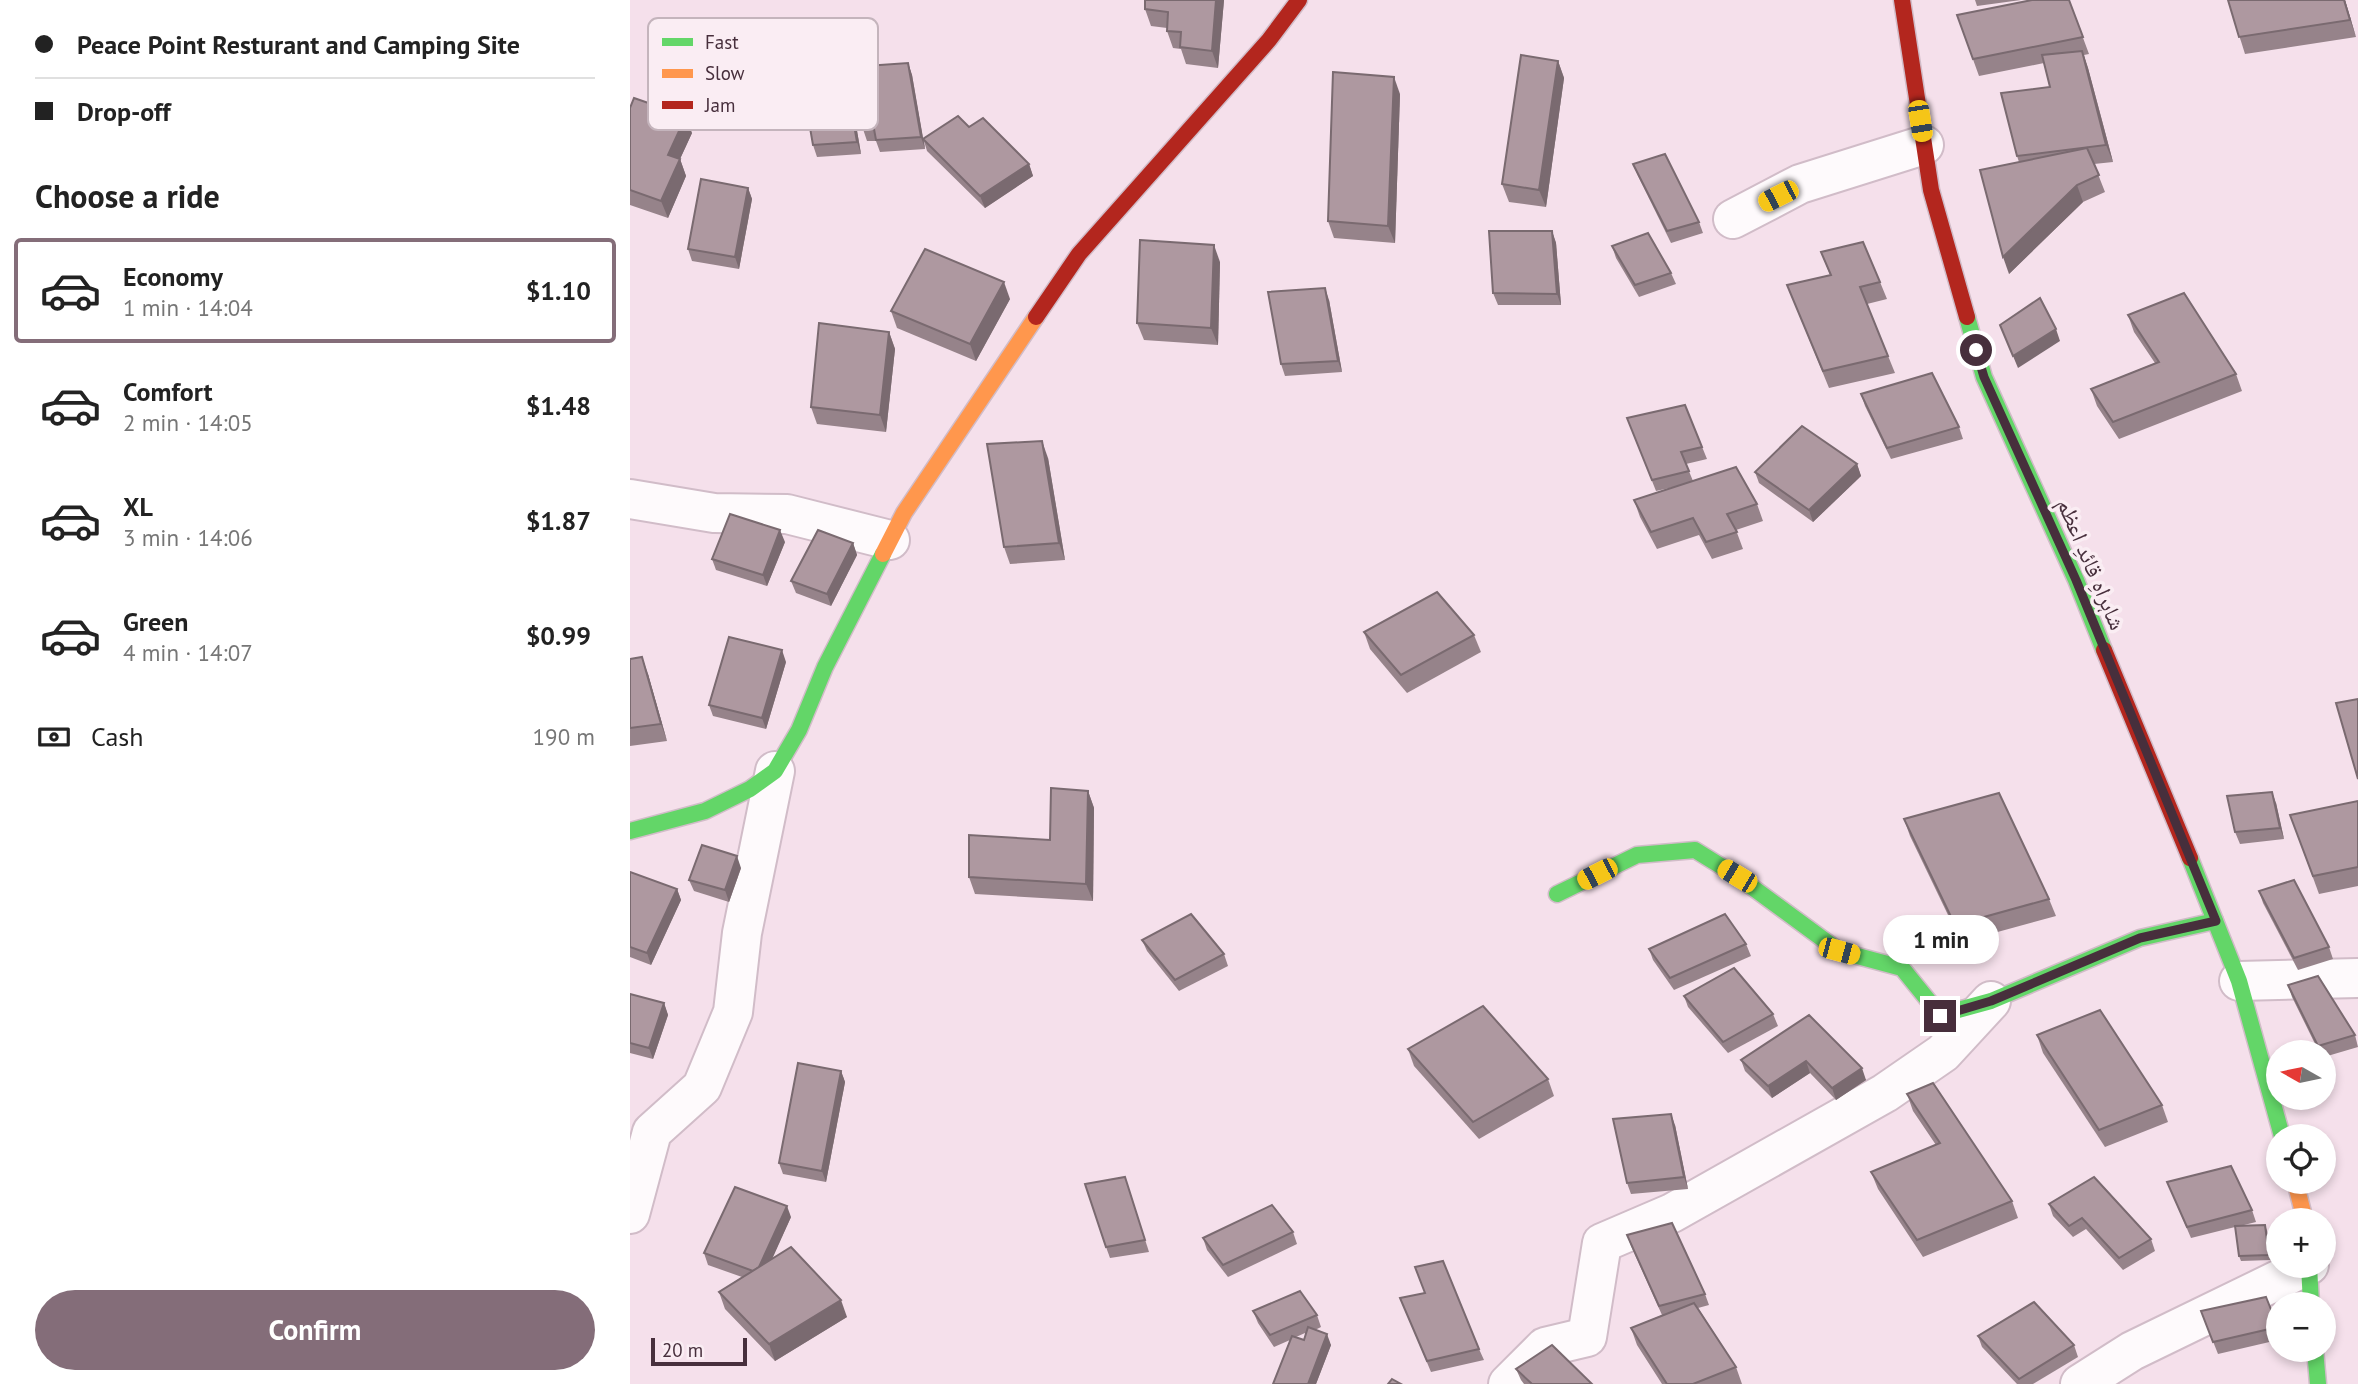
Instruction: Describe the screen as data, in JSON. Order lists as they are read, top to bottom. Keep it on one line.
{"streets":{"main road":["شاہراہِ قائدِ اعظم"]},"legend":["Fast","Slow","Jam"],"scale_bar":"20 m","north":"left","page":{"banner":["Peace Point Resturant and Camping Site","Drop-off"],"heading":"Choose a ride","list":[{"name":"Economy","note":"1 min · 14:04","value":"$1.10"},{"name":"Comfort","note":"2 min · 14:05","value":"$1.48"},{"name":"XL","note":"3 min · 14:06","value":"$1.87"},{"name":"Green","note":"4 min · 14:07","value":"$0.99"}],"pay":["Cash","190 m"],"bubble":"1 min","map_buttons":["+","−"],"buttons":"Confirm","scale":"20 m"}}
